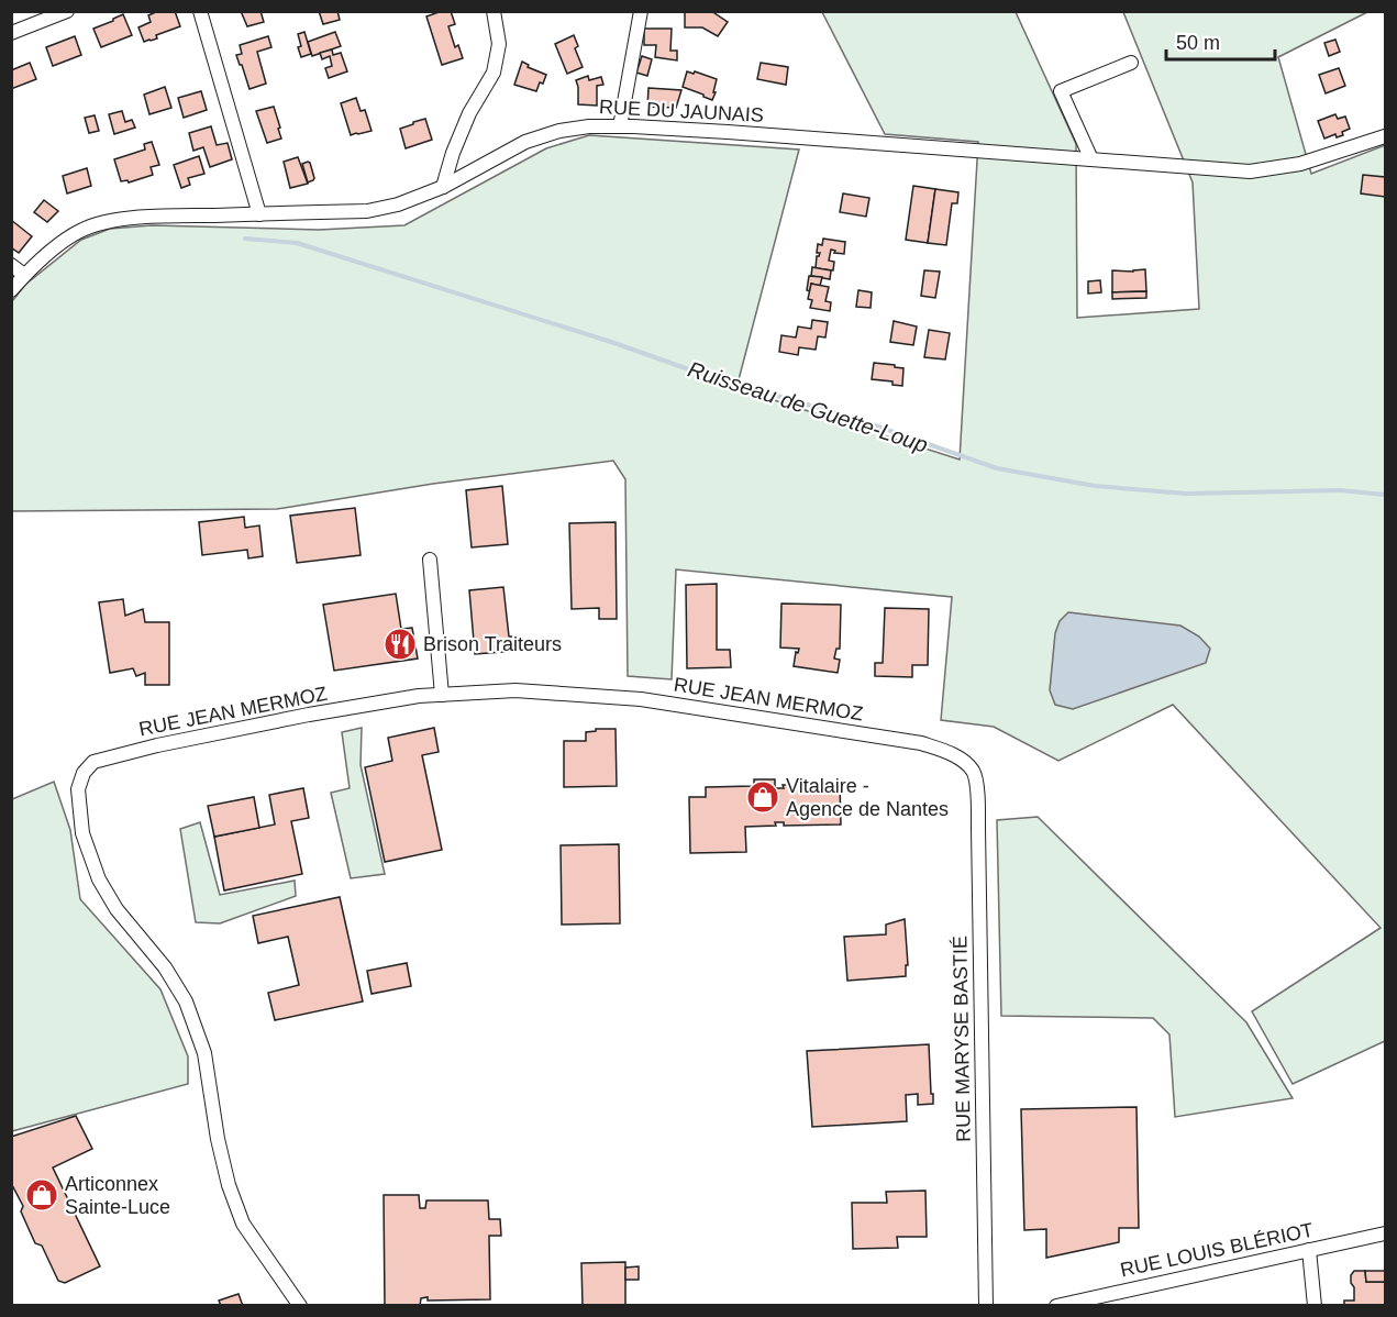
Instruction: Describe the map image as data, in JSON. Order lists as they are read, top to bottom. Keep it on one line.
{"streets":{"street":["RUE DU JAUNAIS","RUE JEAN MERMOZ","RUE MARYSE BASTIÉ","RUE LOUIS BLÉRIOT"]},"crossings":[["RUE JEAN MERMOZ","RUE MARYSE BASTIÉ"]],"water":["Ruisseau de Guette-Loup"],"places":{"restaurant":["Brison Traiteurs"],"shop":["Vitalaire - Agence de Nantes","Articonnex Sainte-Luce"]},"scale_bar":"50 m"}
